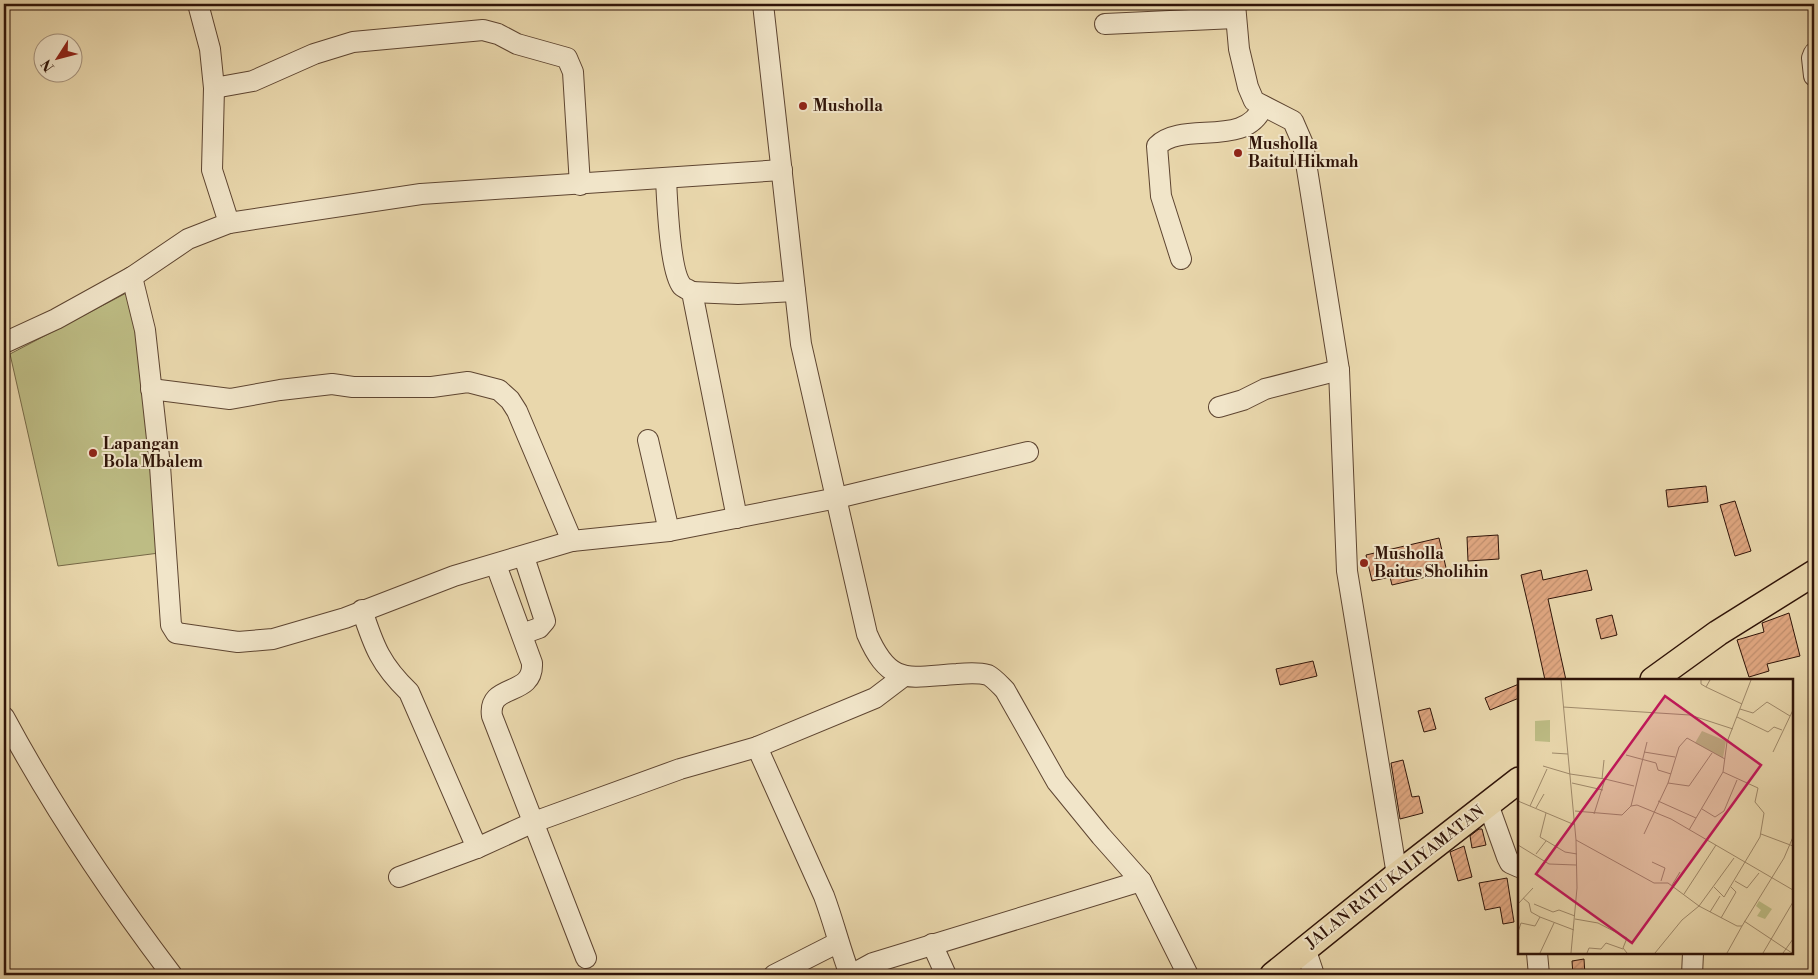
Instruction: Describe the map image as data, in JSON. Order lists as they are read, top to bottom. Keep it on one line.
{"streets":{"main road":["JALAN RATU KALIYAMATAN"]},"places":["Musholla","Musholla Baitul Hikmah","Lapangan Bola Mbalem","Musholla Baitus Sholihin"],"north":"bottom left"}
